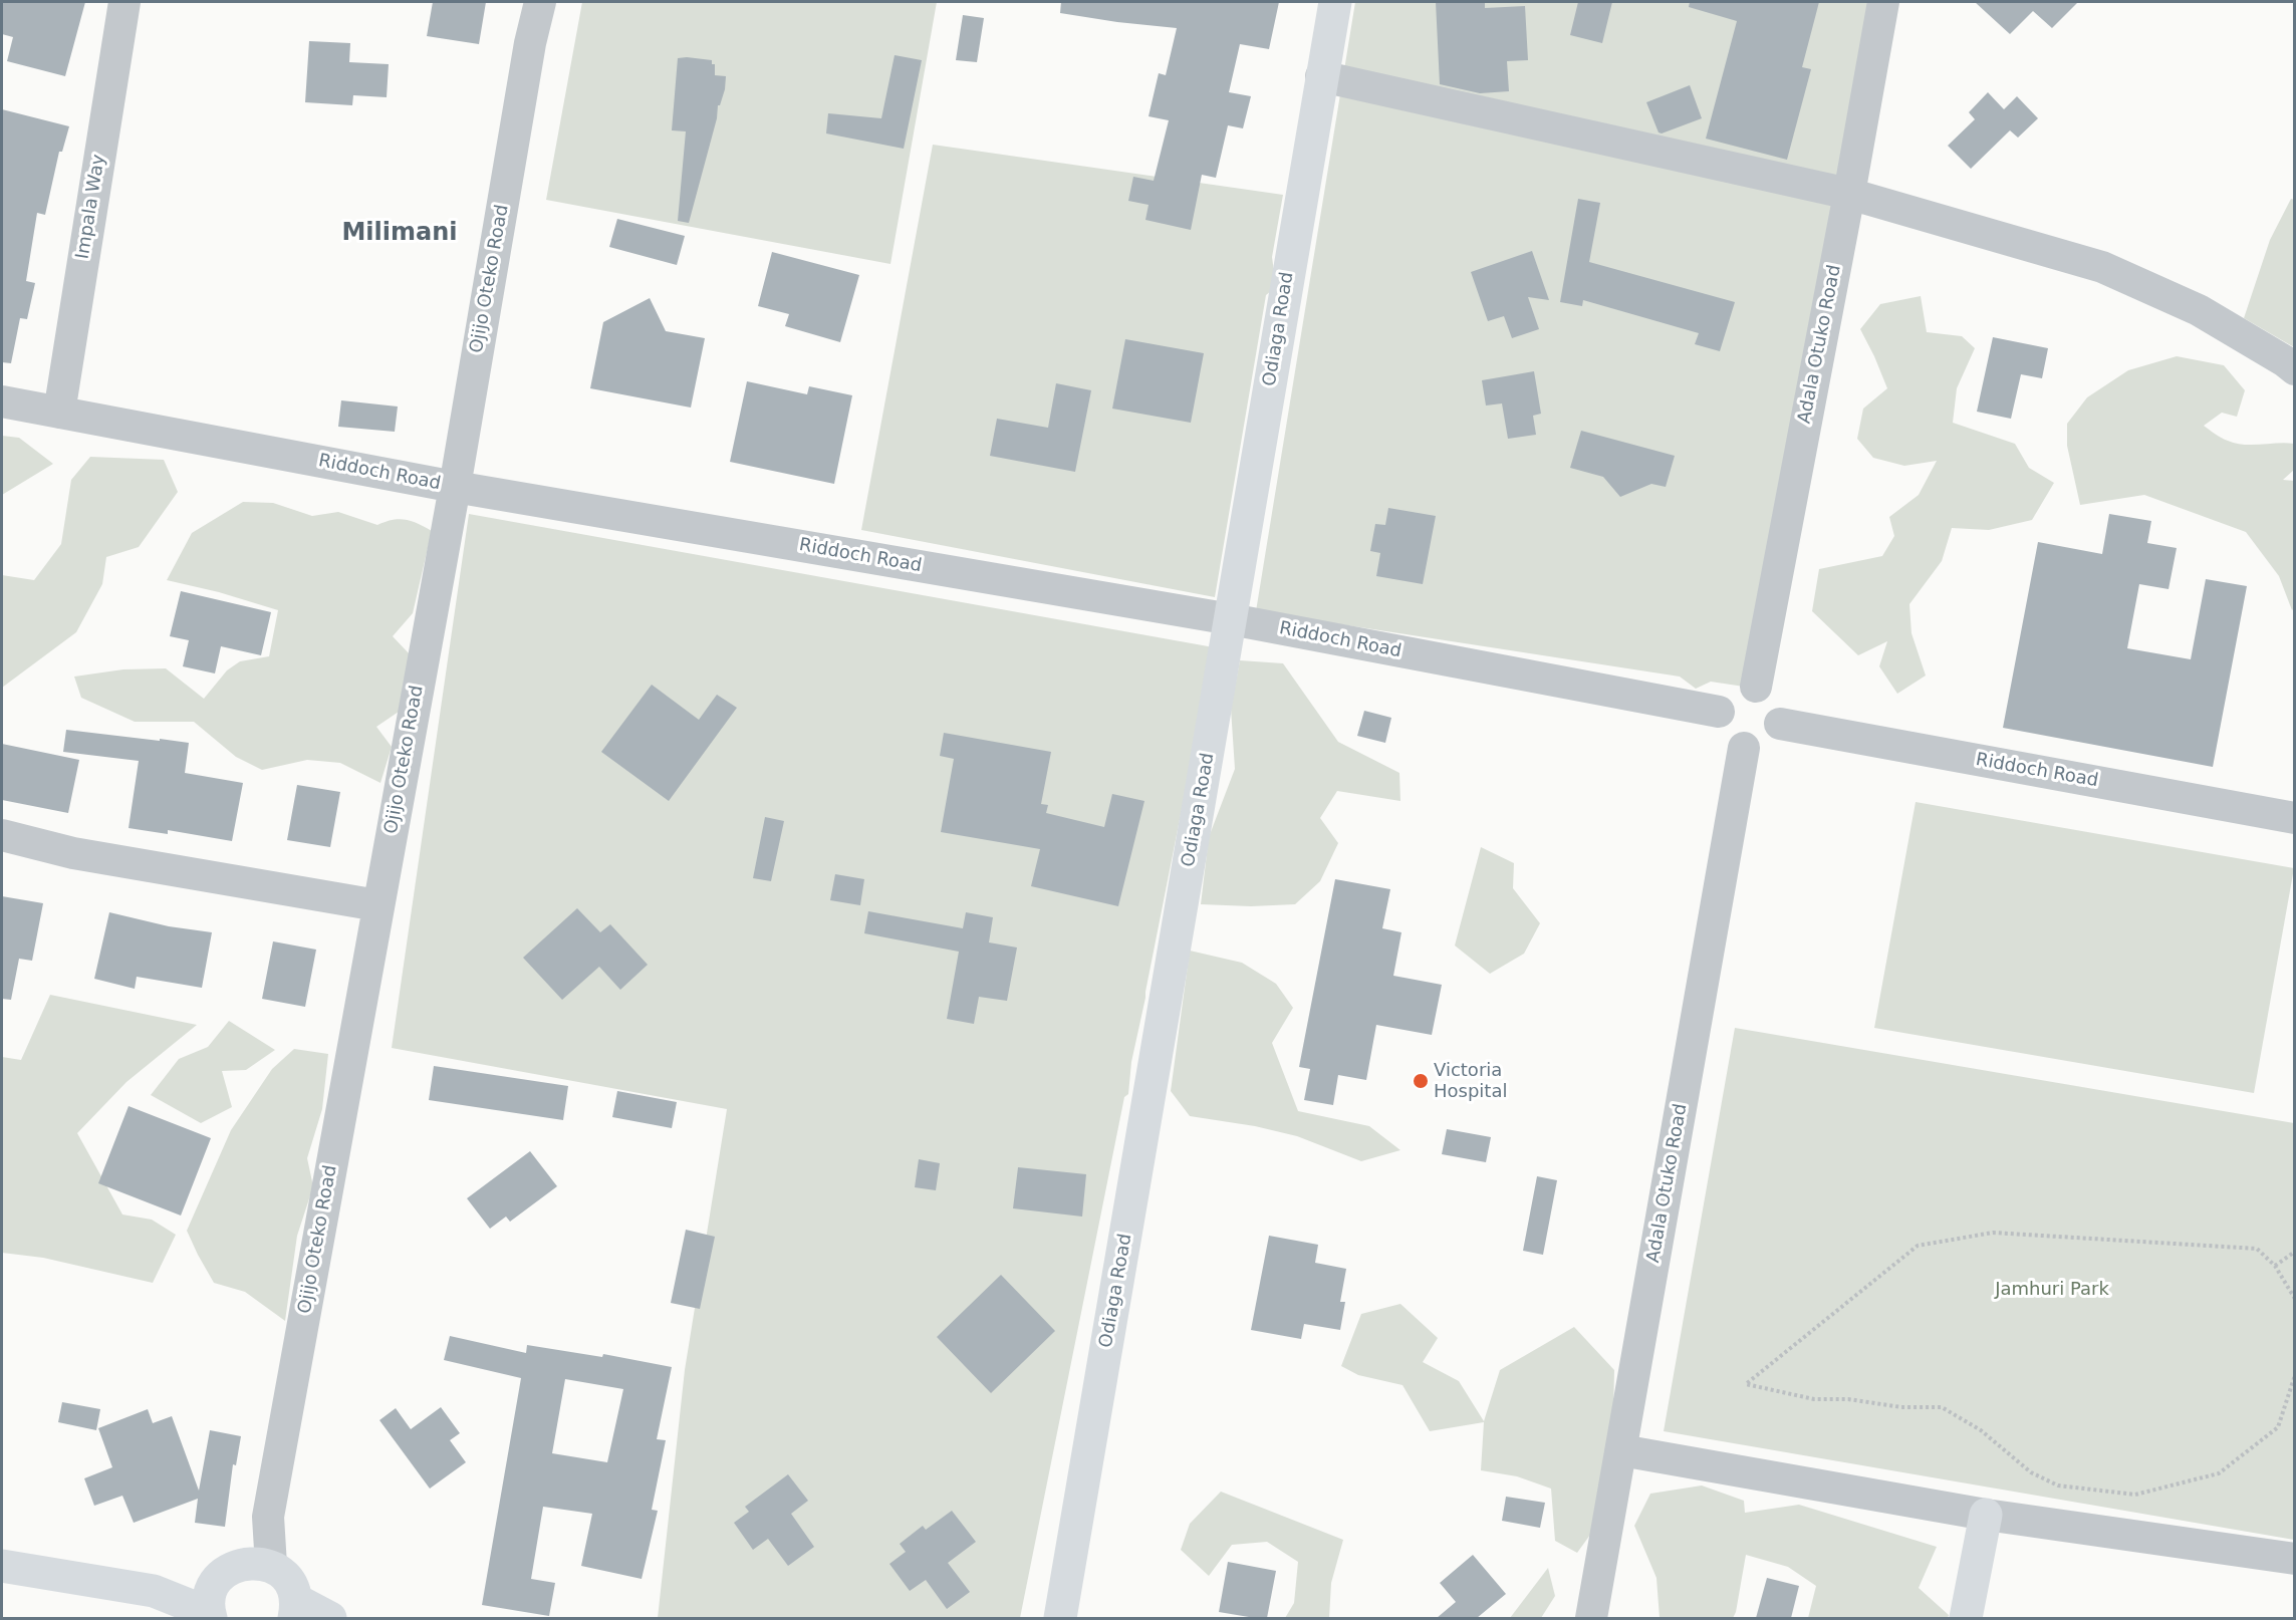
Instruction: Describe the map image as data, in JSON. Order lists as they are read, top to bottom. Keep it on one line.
{"streets":{"main road":["Odiaga Road"],"street":["Impala Way","Ojijo Oteko Road","Adala Otuko Road","Riddoch Road"]},"crossings":[["Impala Way","Riddoch Road"],["Ojijo Oteko Road","Riddoch Road"],["Odiaga Road","Riddoch Road"],["Adala Otuko Road","Riddoch Road"]],"districts":["Milimani"],"parks":["Jamhuri Park"],"places":["Victoria Hospital"]}
